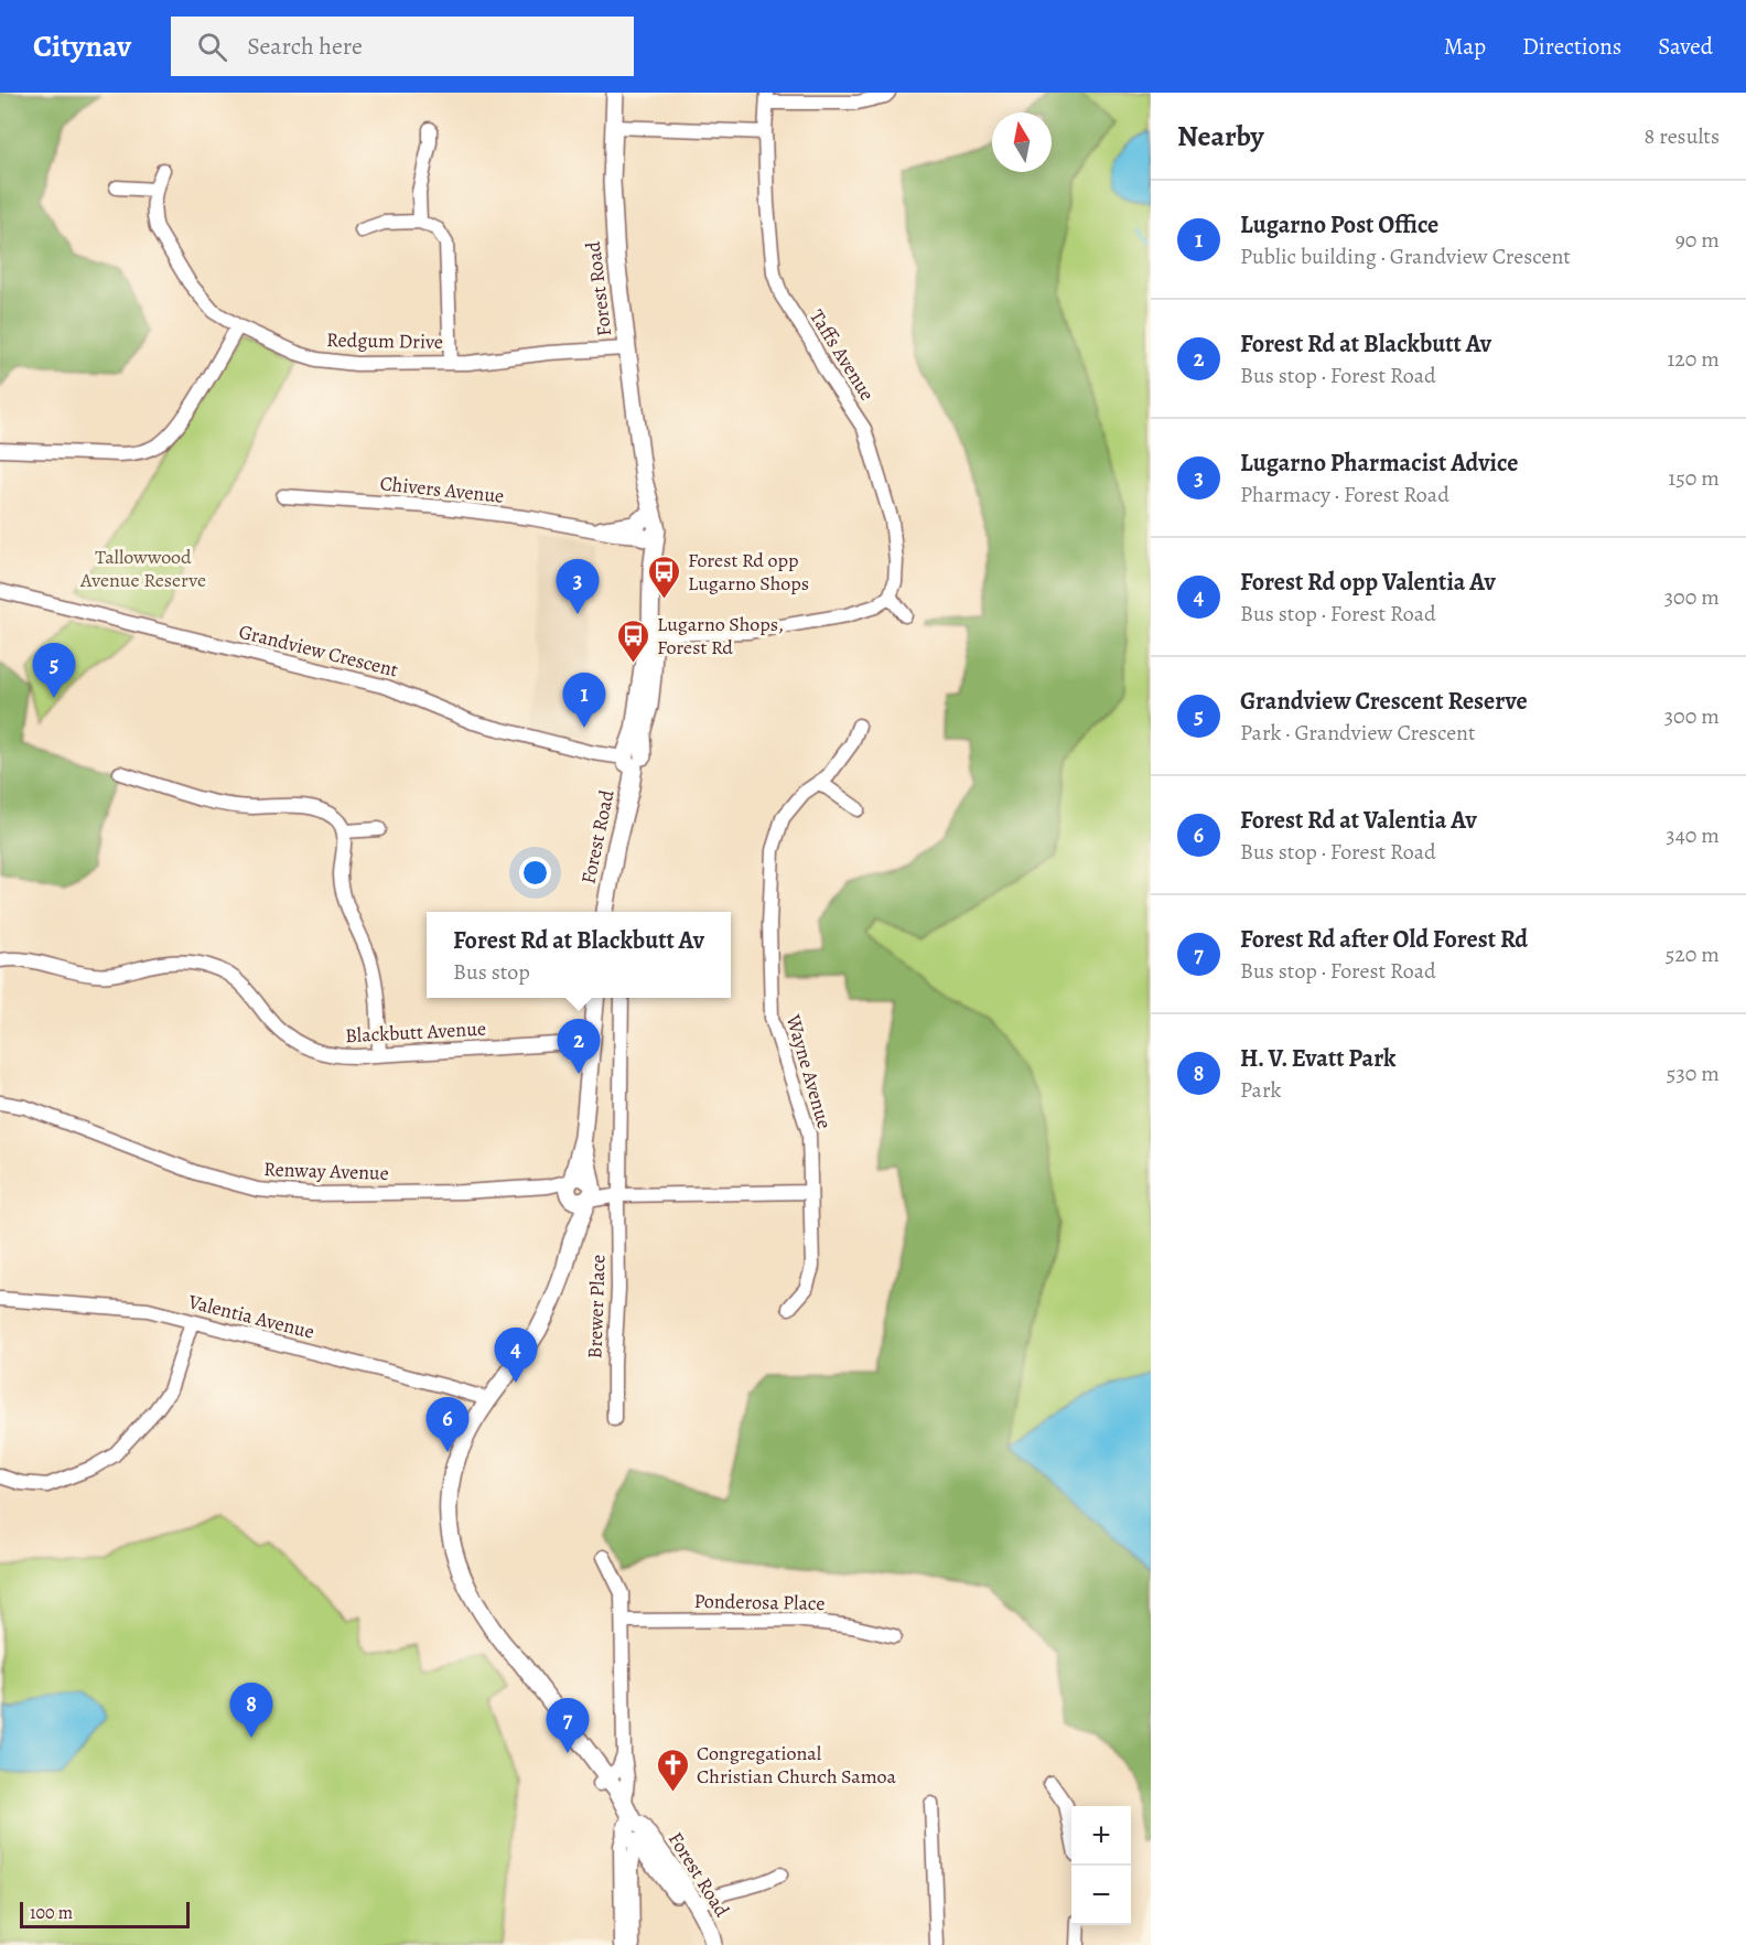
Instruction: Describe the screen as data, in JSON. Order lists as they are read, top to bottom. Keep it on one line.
{"streets":{"street":["Forest Road","Redgum Drive","Taffs Avenue","Chivers Avenue","Grandview Crescent","Blackbutt Avenue","Wayne Avenue","Renway Avenue","Brewer Place","Valentia Avenue","Ponderosa Place"]},"crossings":[["Forest Road","Redgum Drive"],["Forest Road","Chivers Avenue"],["Forest Road","Grandview Crescent"],["Forest Road","Renway Avenue"],["Forest Road","Valentia Avenue"]],"parks":["Tallowwood Avenue Reserve"],"places":{"bus stop":["Forest Rd opp Lugarno Shops","Lugarno Shops, Forest Rd"],"church":["Congregational Christian Church Samoa"]},"scale_bar":"100 m","north":"top","page":{"header":"Citynav","search":"Search here","nav":["Map","Directions","Saved"],"heading":["Nearby","8 results"],"list":[{"mark":"1","name":"Lugarno Post Office","note":"Public building · Grandview Crescent","value":"90 m"},{"mark":"2","name":"Forest Rd at Blackbutt Av","note":"Bus stop · Forest Road","value":"120 m"},{"mark":"3","name":"Lugarno Pharmacist Advice","note":"Pharmacy · Forest Road","value":"150 m"},{"mark":"4","name":"Forest Rd opp Valentia Av","note":"Bus stop · Forest Road","value":"300 m"},{"mark":"5","name":"Grandview Crescent Reserve","note":"Park · Grandview Crescent","value":"300 m"},{"mark":"6","name":"Forest Rd at Valentia Av","note":"Bus stop · Forest Road","value":"340 m"},{"mark":"7","name":"Forest Rd after Old Forest Rd","note":"Bus stop · Forest Road","value":"520 m"},{"mark":"8","name":"H. V. Evatt Park","note":"Park","value":"530 m"}],"pins":["3","5","1","2","4","6","8","7"],"popup":["Forest Rd at Blackbutt Av","Bus stop"],"map_buttons":["+","−"],"scale":"100 m"}}
